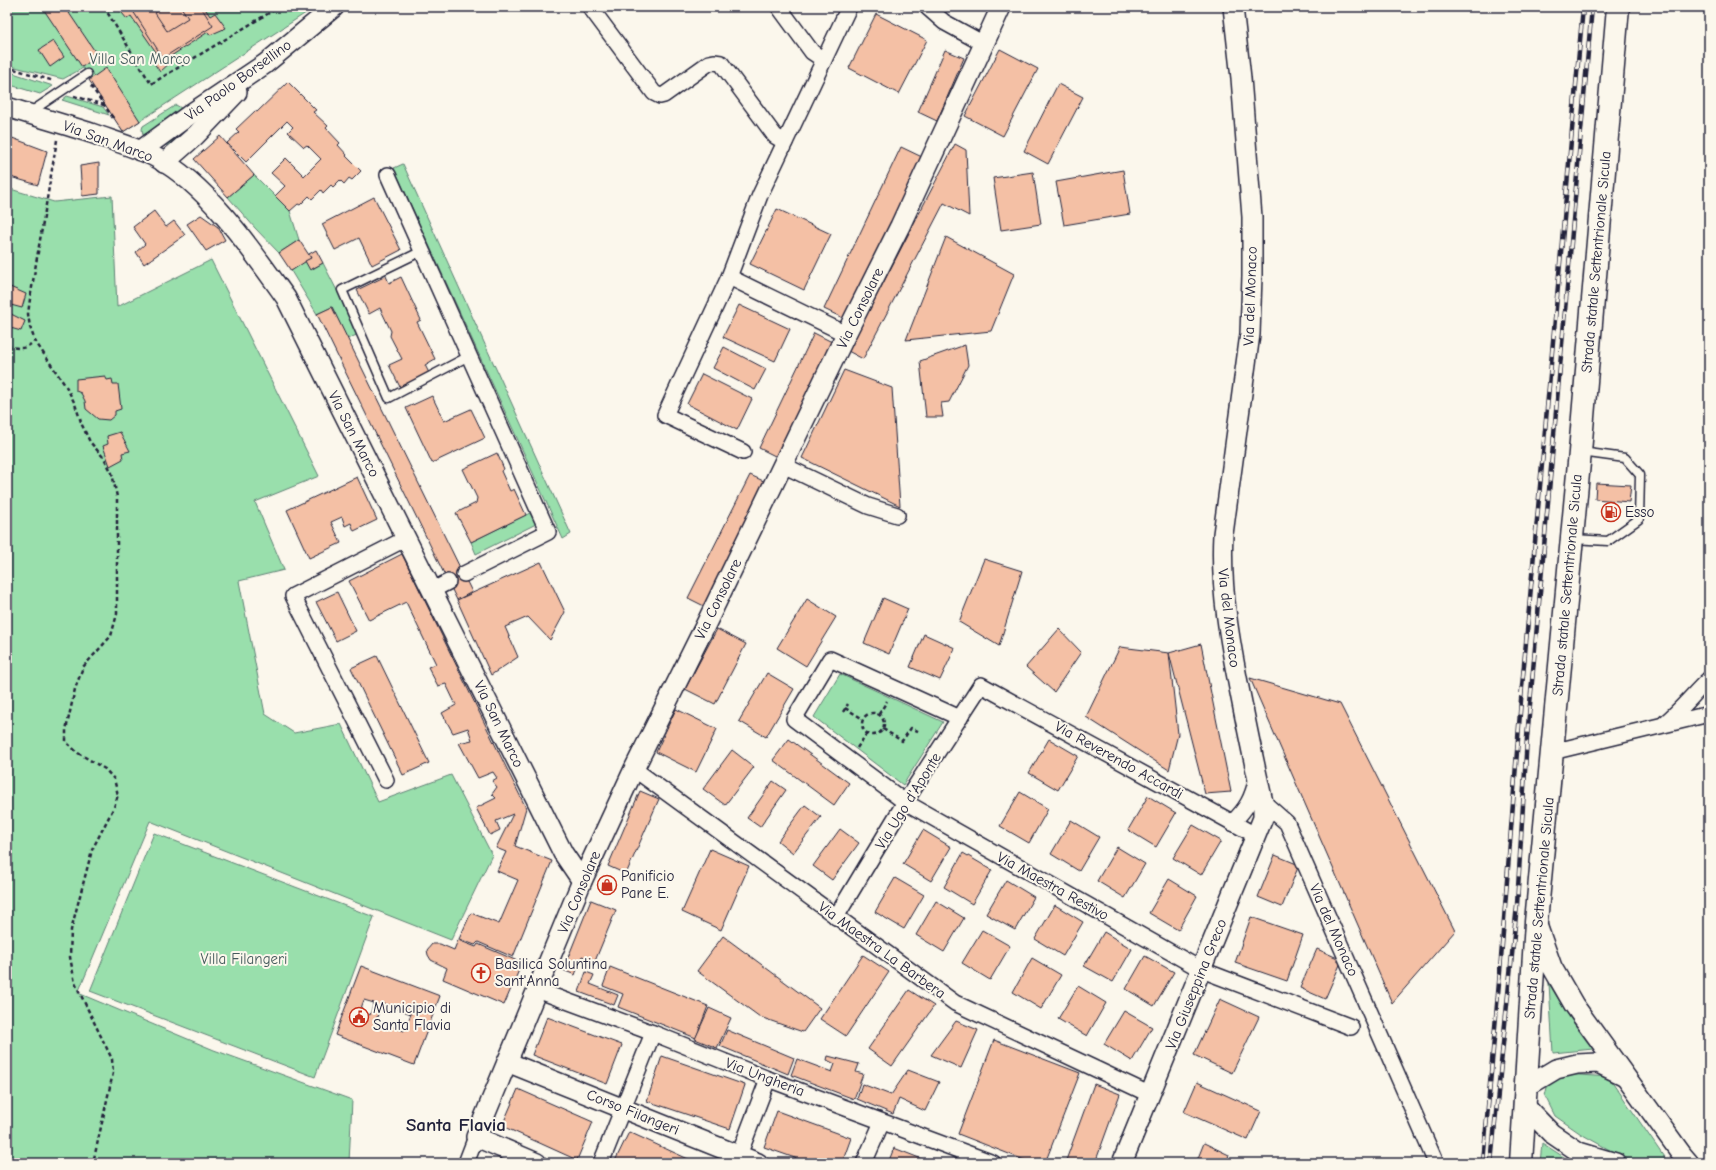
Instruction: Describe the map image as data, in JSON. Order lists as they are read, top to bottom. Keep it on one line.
{"streets":{"main road":["Strada statale Settentrionale Sicula"],"street":["Via Paolo Borsellino","Via San Marco","Via del Monaco","Via Consolare","Via Reverendo Accardi","Via Ugo d'Aponte","Via Maestra Restivo","Via Maestra La Barbera","Via Giuseppina Greco","Via Ungheria","Corso Filangeri"]},"crossings":[["Via Paolo Borsellino","Via San Marco"],["Via San Marco","Via Consolare"],["Via del Monaco","Via Giuseppina Greco"],["Via Consolare","Via Maestra La Barbera"],["Via Consolare","Via Ungheria"],["Via Consolare","Corso Filangeri"],["Via Reverendo Accardi","Via Ugo d'Aponte"],["Via Reverendo Accardi","Via Giuseppina Greco"],["Via Ugo d'Aponte","Via Maestra Restivo"],["Via Ugo d'Aponte","Via Maestra La Barbera"],["Via Maestra Restivo","Via Giuseppina Greco"],["Via Maestra La Barbera","Via Giuseppina Greco"]],"districts":["Santa Flavia"],"parks":["Villa San Marco","Villa Filangeri"],"places":{"fuel station":["Esso"],"shop":["Panificio Pane E."],"church":["Basilica Soluntina Sant'Anna"],"public building":["Municipio di Santa Flavia"]}}
